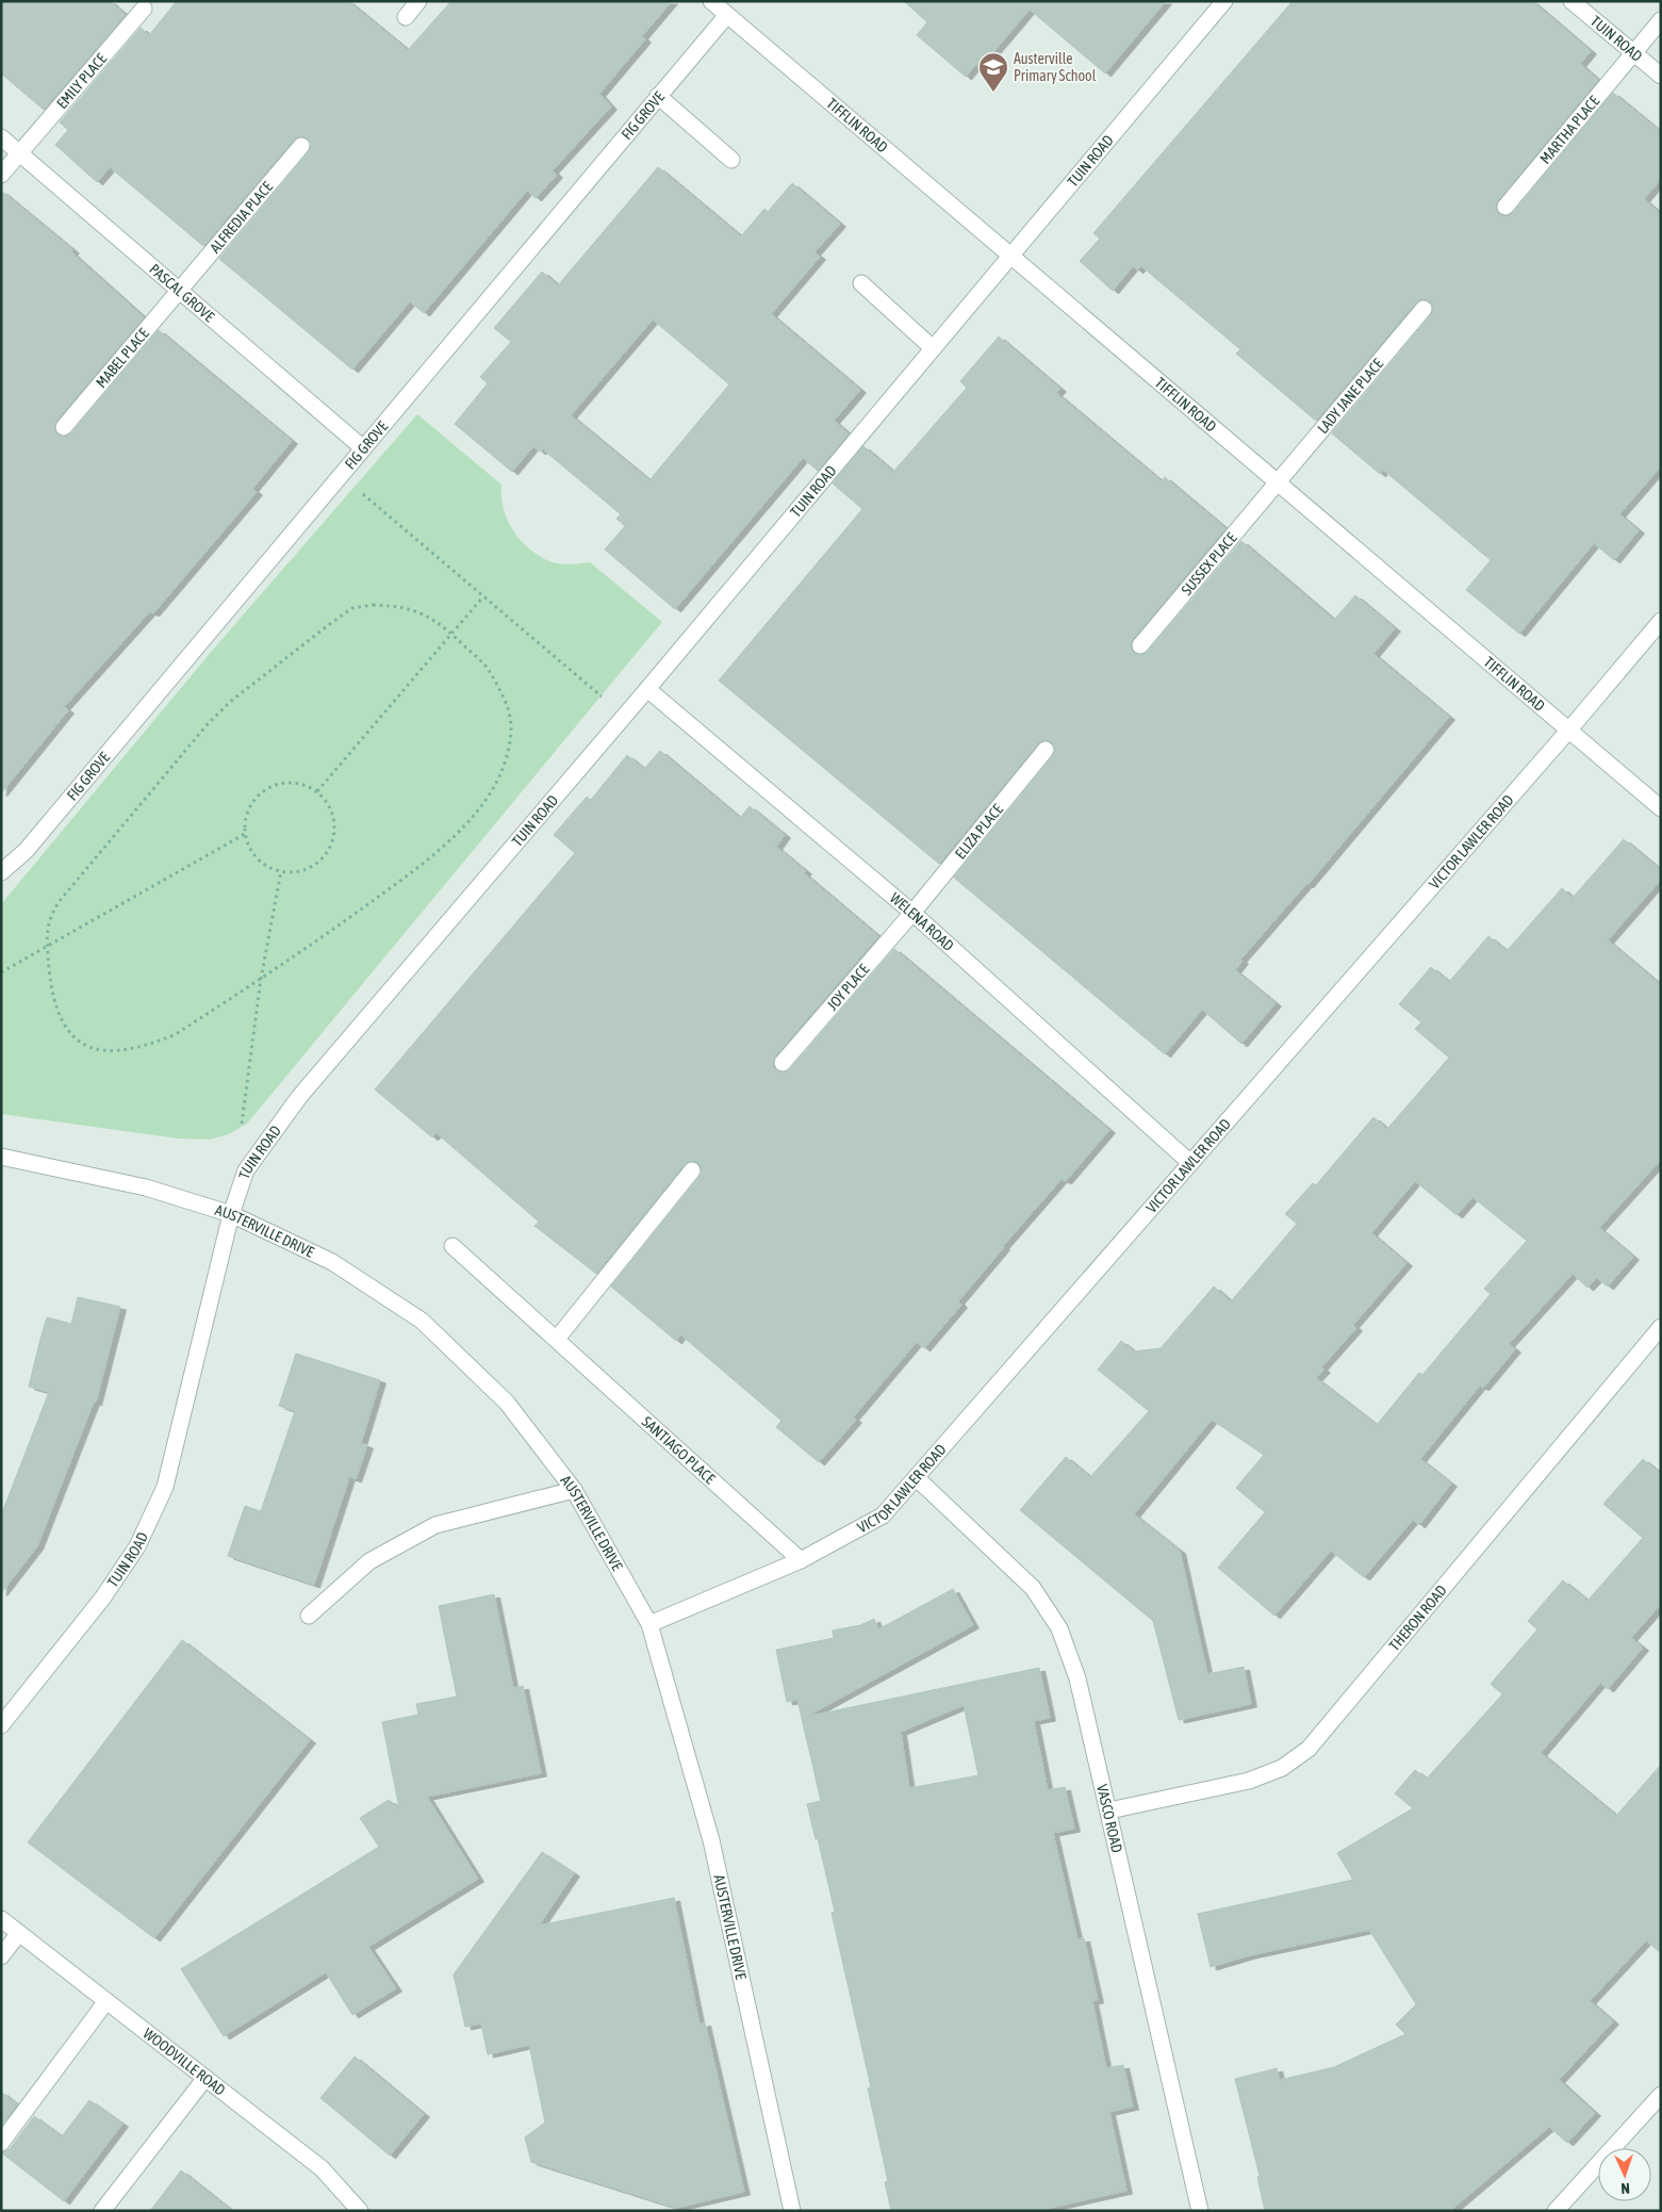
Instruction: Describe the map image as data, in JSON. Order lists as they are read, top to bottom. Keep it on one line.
{"streets":{"street":["TUIN ROAD","EMILY PLACE","FIG GROVE","TIFFLIN ROAD","MARTHA PLACE","ALFREDIA PLACE","PASCAL GROVE","MABEL PLACE","LADY JANE PLACE","SUSSEX PLACE","ELIZA PLACE","VICTOR LAWLER ROAD","WELENA ROAD","JOY PLACE","AUSTERVILLE DRIVE","SANTIAGO PLACE","THERON ROAD","VASCO ROAD","WOODVILLE ROAD"]},"crossings":[["TUIN ROAD","TIFFLIN ROAD"],["TUIN ROAD","MARTHA PLACE"],["TUIN ROAD","WELENA ROAD"],["TUIN ROAD","AUSTERVILLE DRIVE"],["EMILY PLACE","PASCAL GROVE"],["FIG GROVE","TIFFLIN ROAD"],["FIG GROVE","PASCAL GROVE"],["TIFFLIN ROAD","LADY JANE PLACE"],["TIFFLIN ROAD","SUSSEX PLACE"],["TIFFLIN ROAD","VICTOR LAWLER ROAD"],["ALFREDIA PLACE","PASCAL GROVE"],["ALFREDIA PLACE","MABEL PLACE"],["PASCAL GROVE","MABEL PLACE"],["LADY JANE PLACE","SUSSEX PLACE"],["ELIZA PLACE","WELENA ROAD"],["ELIZA PLACE","JOY PLACE"],["VICTOR LAWLER ROAD","WELENA ROAD"],["VICTOR LAWLER ROAD","AUSTERVILLE DRIVE"],["VICTOR LAWLER ROAD","SANTIAGO PLACE"],["VICTOR LAWLER ROAD","VASCO ROAD"],["WELENA ROAD","JOY PLACE"],["THERON ROAD","VASCO ROAD"]],"places":{"school or university":["Austerville Primary School"]},"north":"bottom"}
